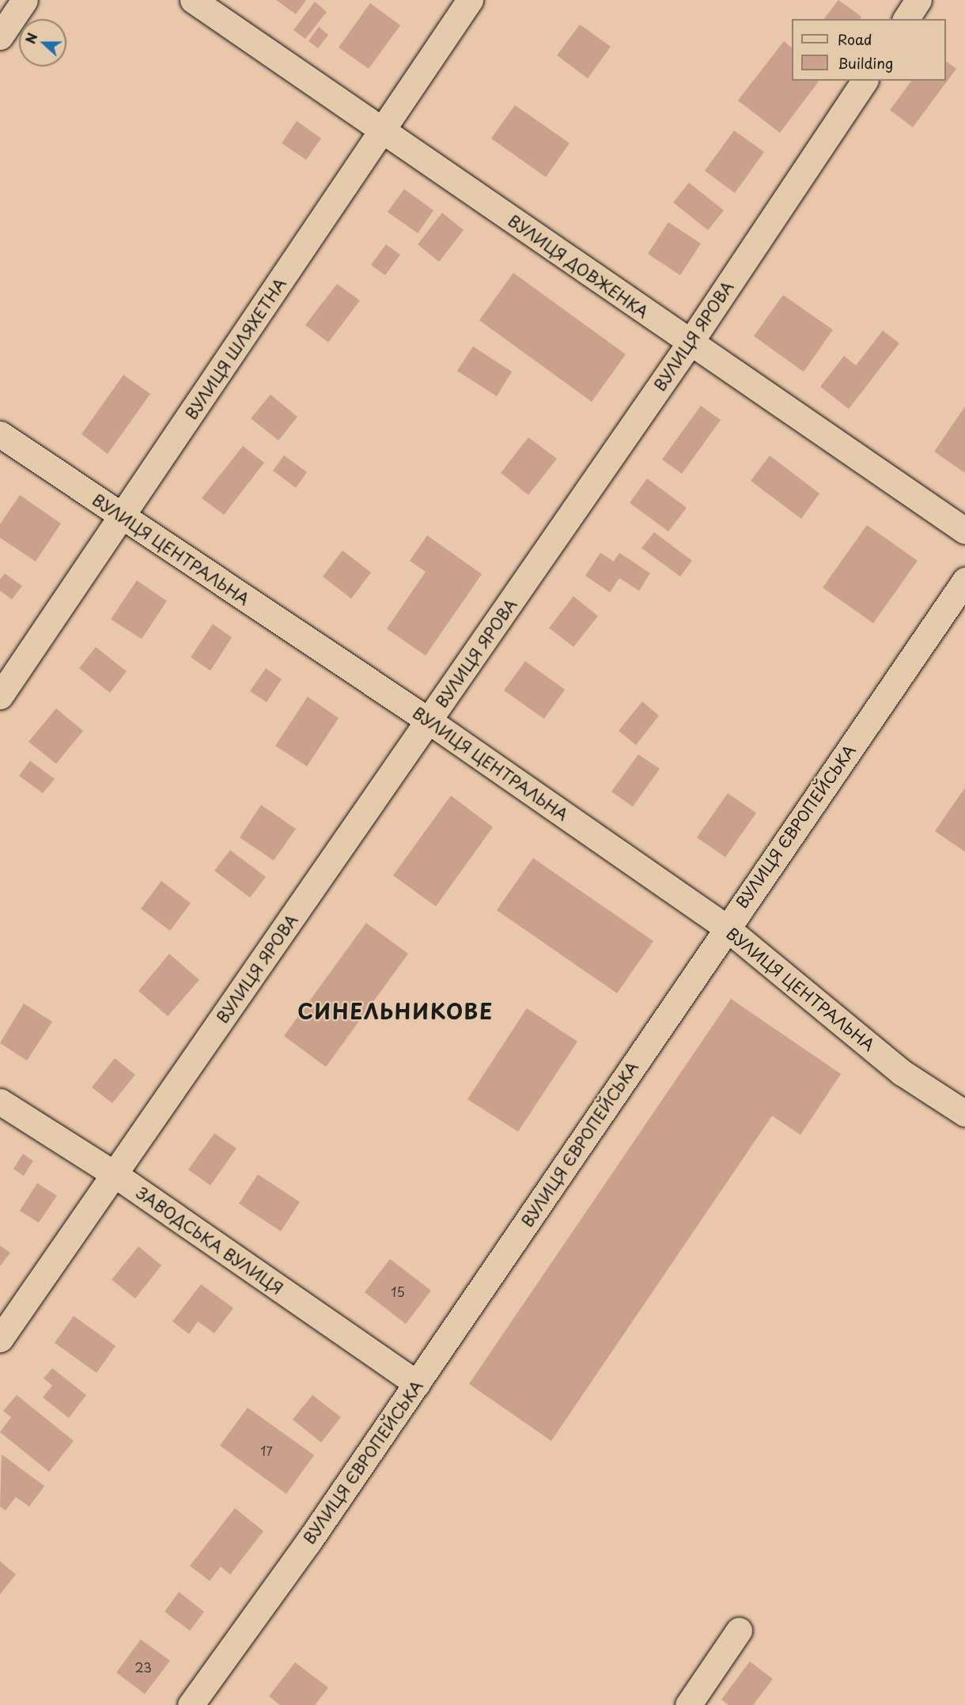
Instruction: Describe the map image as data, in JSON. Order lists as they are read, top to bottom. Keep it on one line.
{"streets":{"street":["ВУЛИЦЯ ДОВЖЕНКА","ВУЛИЦЯ ЯРОВА","ВУЛИЦЯ ШЛЯХЕТНА","ВУЛИЦЯ ЦЕНТРАЛЬНА","ВУЛИЦЯ ЄВРОПЕЙСЬКА","ЗАВОДСЬКА ВУЛИЦЯ"]},"crossings":[["ВУЛИЦЯ ДОВЖЕНКА","ВУЛИЦЯ ЯРОВА"],["ВУЛИЦЯ ДОВЖЕНКА","ВУЛИЦЯ ШЛЯХЕТНА"],["ВУЛИЦЯ ЯРОВА","ВУЛИЦЯ ЦЕНТРАЛЬНА"],["ВУЛИЦЯ ЯРОВА","ЗАВОДСЬКА ВУЛИЦЯ"],["ВУЛИЦЯ ШЛЯХЕТНА","ВУЛИЦЯ ЦЕНТРАЛЬНА"],["ВУЛИЦЯ ЦЕНТРАЛЬНА","ВУЛИЦЯ ЄВРОПЕЙСЬКА"],["ВУЛИЦЯ ЄВРОПЕЙСЬКА","ЗАВОДСЬКА ВУЛИЦЯ"]],"districts":["СИНЕЛЬНИКОВЕ"],"house_numbers":["15","17","23"],"legend":["Road","Building"],"north":"left"}
